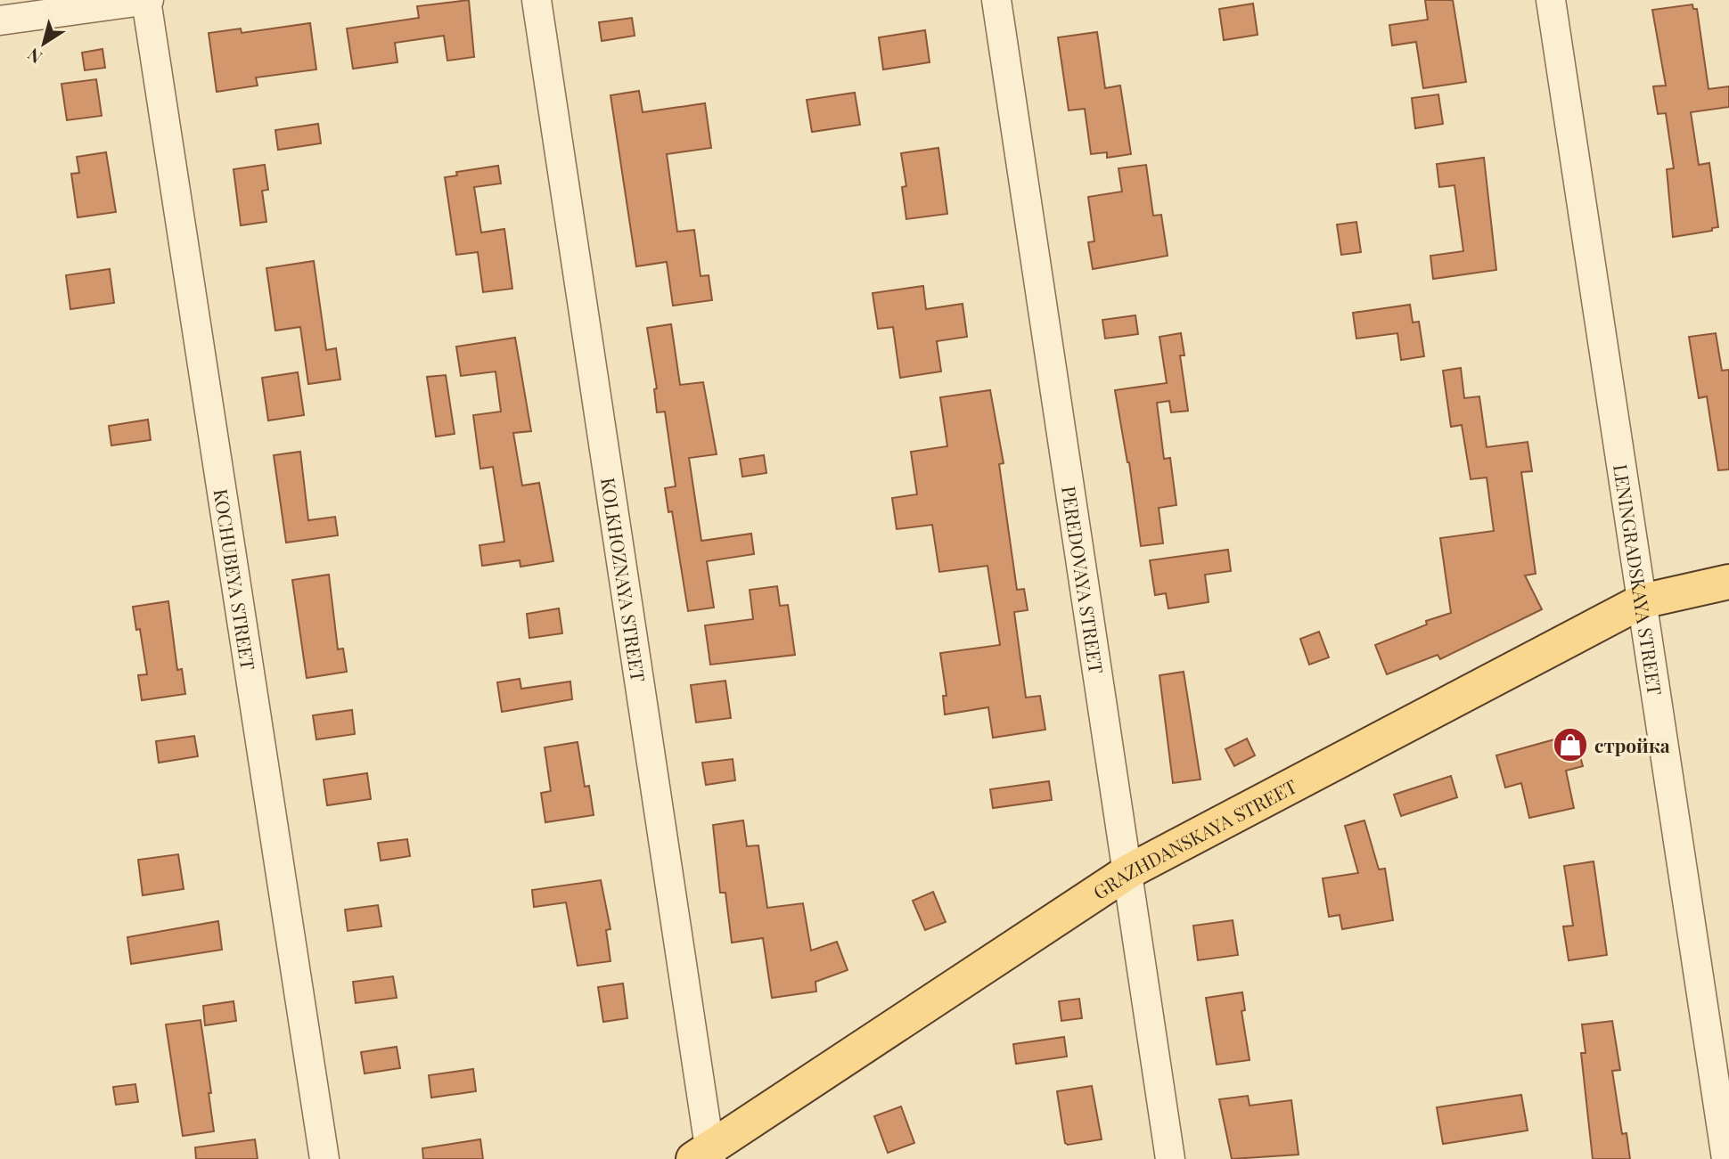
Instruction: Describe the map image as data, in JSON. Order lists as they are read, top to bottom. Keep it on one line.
{"streets":{"main road":["GRAZHDANSKAYA STREET"],"street":["KOLKHOZNAYA STREET","LENINGRADSKAYA STREET","KOCHUBEYA STREET","PEREDOVAYA STREET"]},"crossings":[["KOLKHOZNAYA STREET","GRAZHDANSKAYA STREET"],["LENINGRADSKAYA STREET","GRAZHDANSKAYA STREET"],["PEREDOVAYA STREET","GRAZHDANSKAYA STREET"]],"places":{"shop":["стройка"]},"north":"bottom left"}
